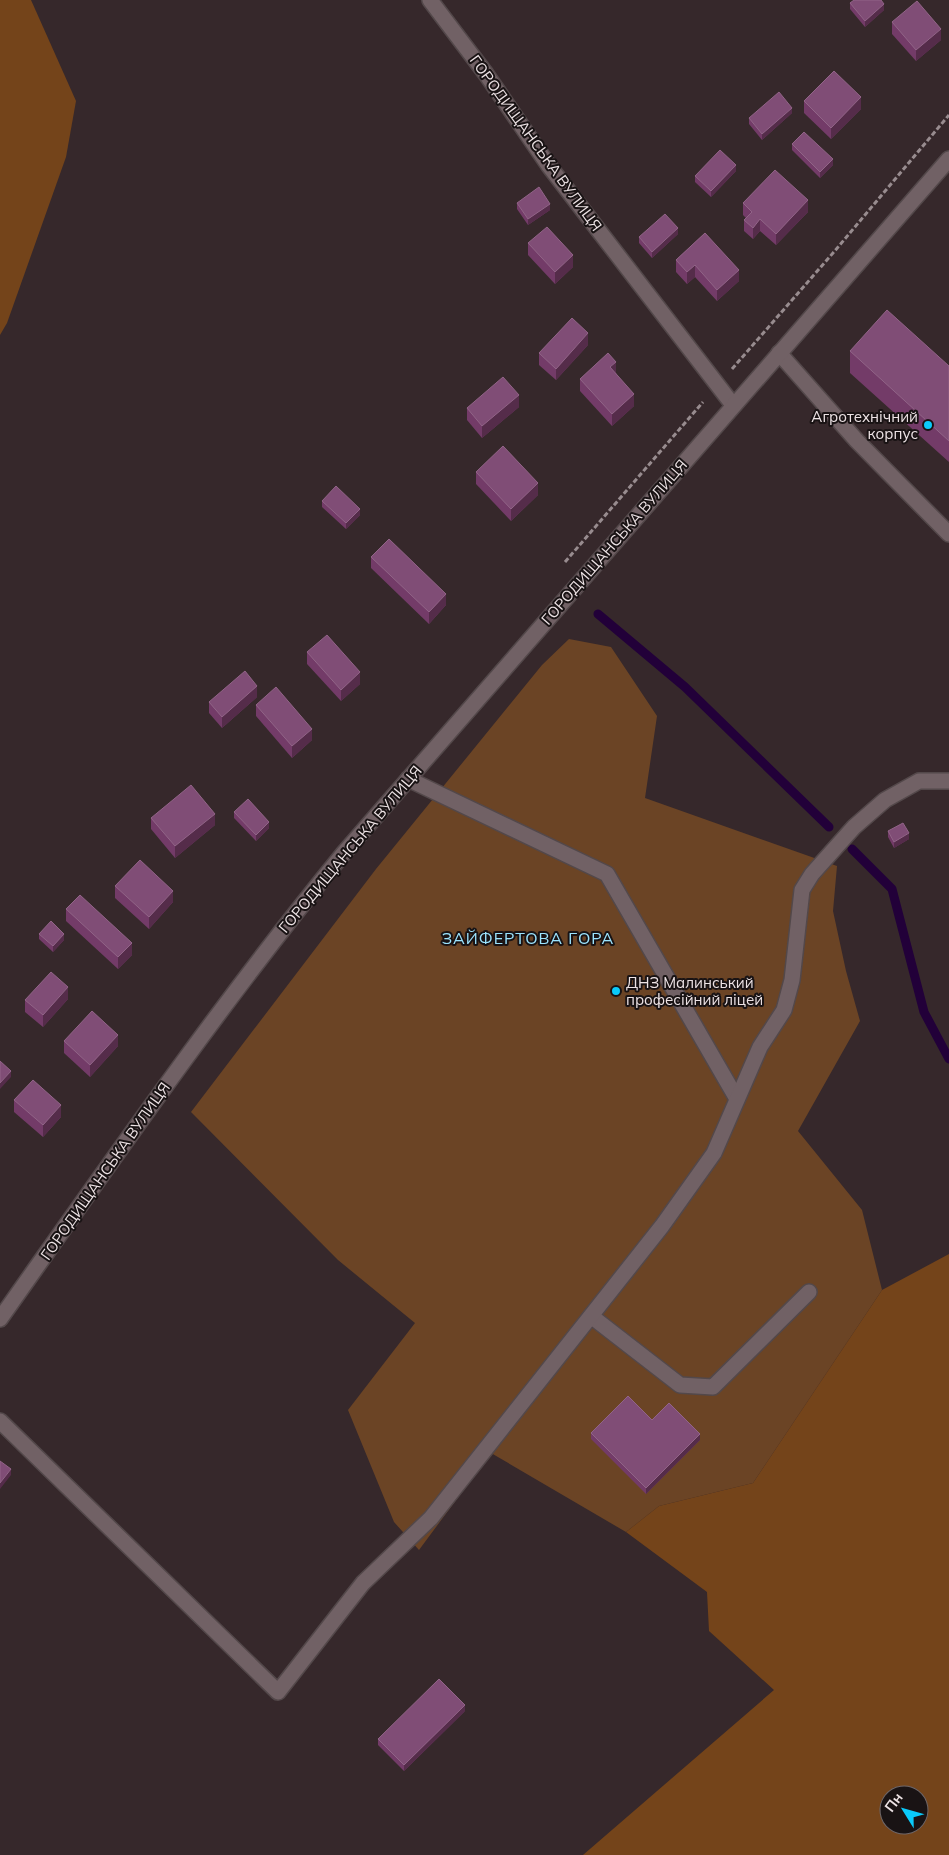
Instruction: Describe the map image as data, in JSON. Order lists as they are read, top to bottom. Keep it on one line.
{"streets":{"street":["ГОРОДИЩАНСЬКА ВУЛИЦЯ"]},"districts":["ЗАЙФЕРТОВА ГОРА"],"places":["Агротехнічний корпус","ДНЗ Малинський професійний ліцей"],"north":"top left"}
